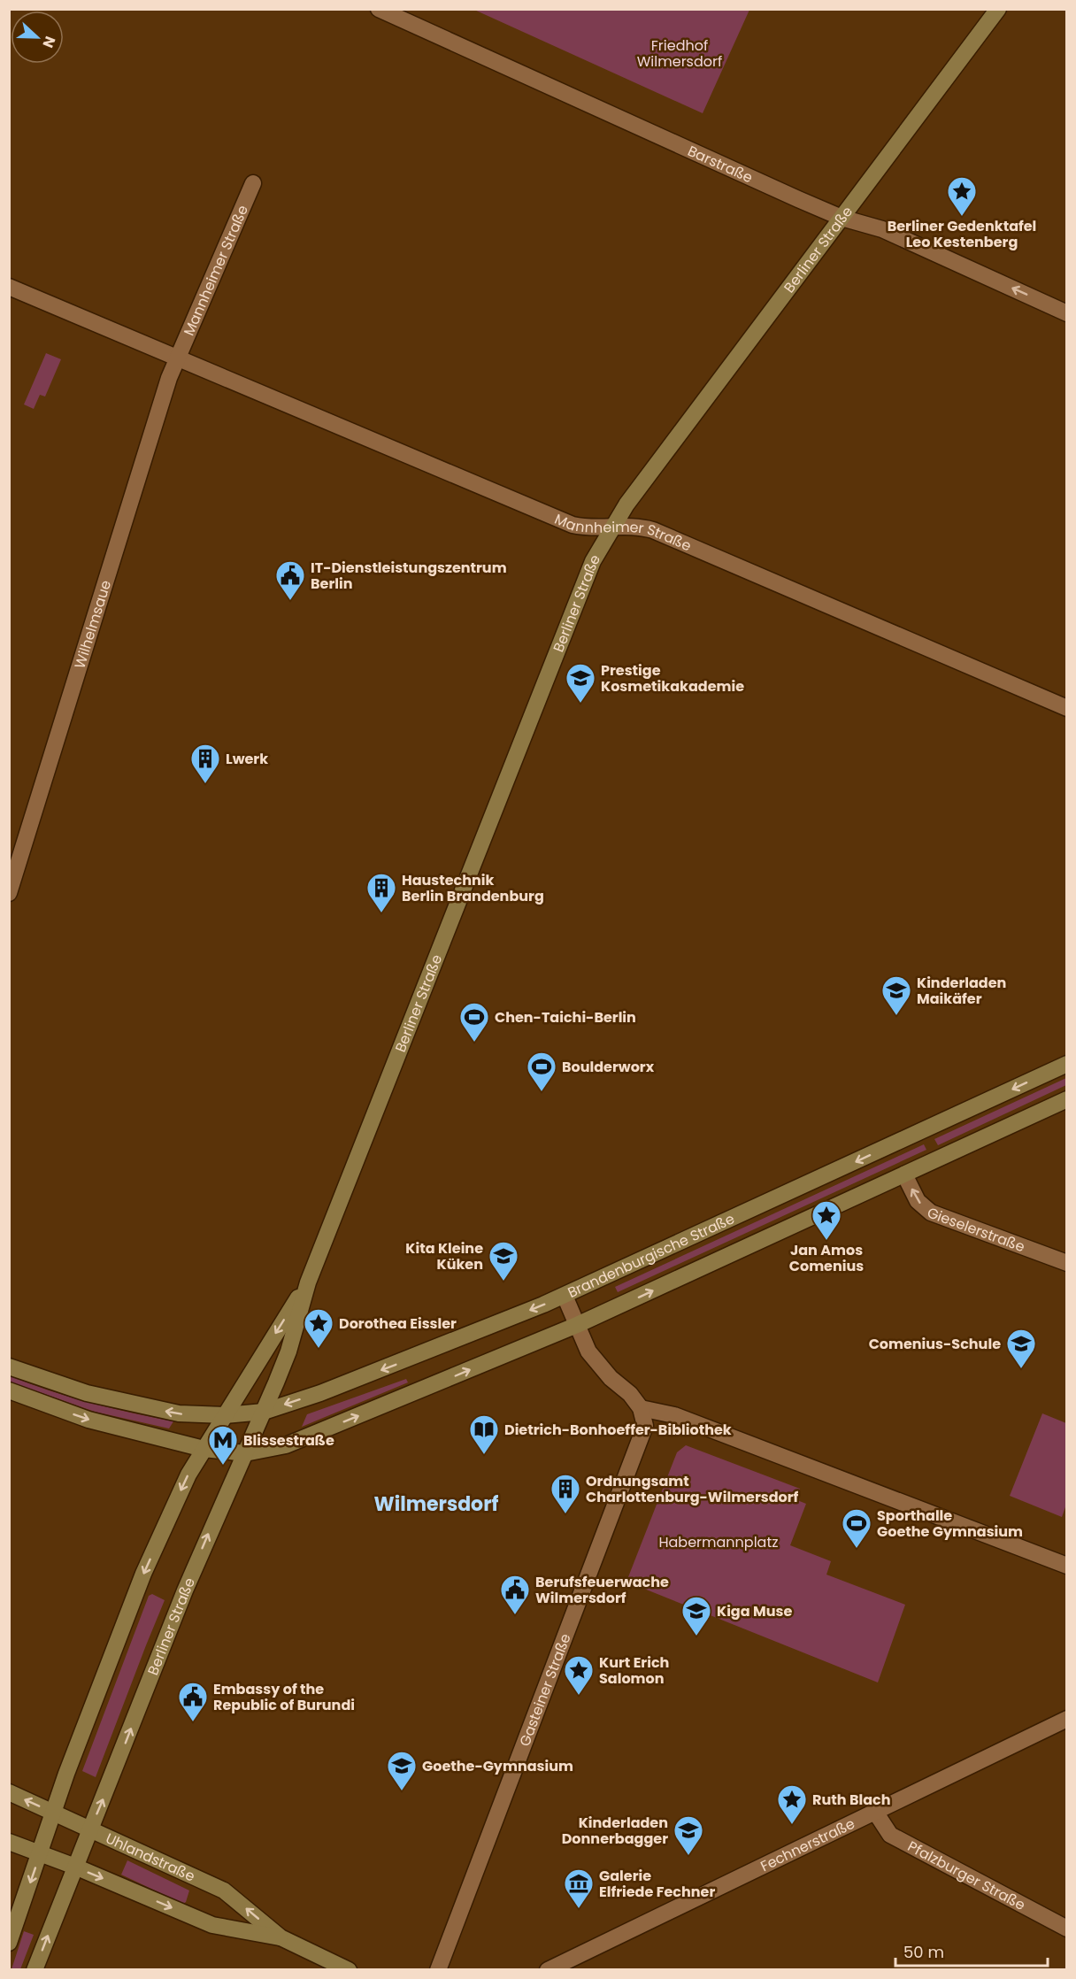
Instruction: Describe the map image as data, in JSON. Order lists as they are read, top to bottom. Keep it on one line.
{"streets":{"main road":["Berliner Straße","Brandenburgische Straße","Uhlandstraße"],"street":["Barstraße","Mannheimer Straße","Wilhelmsaue","Gieselerstraße","Gasteiner Straße","Fechnerstraße","Pfalzburger Straße"]},"crossings":[["Barstraße","Berliner Straße"],["Berliner Straße","Mannheimer Straße"],["Berliner Straße","Brandenburgische Straße"],["Berliner Straße","Uhlandstraße"],["Mannheimer Straße","Wilhelmsaue"],["Fechnerstraße","Pfalzburger Straße"]],"one_way":["Gieselerstraße"],"districts":["Wilmersdorf"],"parks":["Friedhof Wilmersdorf","Habermannplatz"],"places":{"place":["Berliner Gedenktafel Leo Kestenberg","Jan Amos Comenius","Dorothea Eissler","Kurt Erich Salomon","Ruth Blach"],"public building":["IT-Dienstleistungszentrum Berlin","Berufsfeuerwache Wilmersdorf","Embassy of the Republic of Burundi"],"school or university":["Prestige Kosmetikakademie","Kinderladen Maikäfer","Kita Kleine Küken","Comenius-Schule","Kiga Muse","Goethe-Gymnasium","Kinderladen Donnerbagger"],"building":["Lwerk","Haustechnik Berlin Brandenburg","Ordnungsamt Charlottenburg-Wilmersdorf"],"sports":["Chen-Taichi-Berlin","Boulderworx","Sporthalle Goethe Gymnasium"],"library":["Dietrich-Bonhoeffer-Bibliothek"],"metro station":["Blissestraße"],"museum":["Galerie Elfriede Fechner"]},"scale_bar":"50 m","north":"right"}
